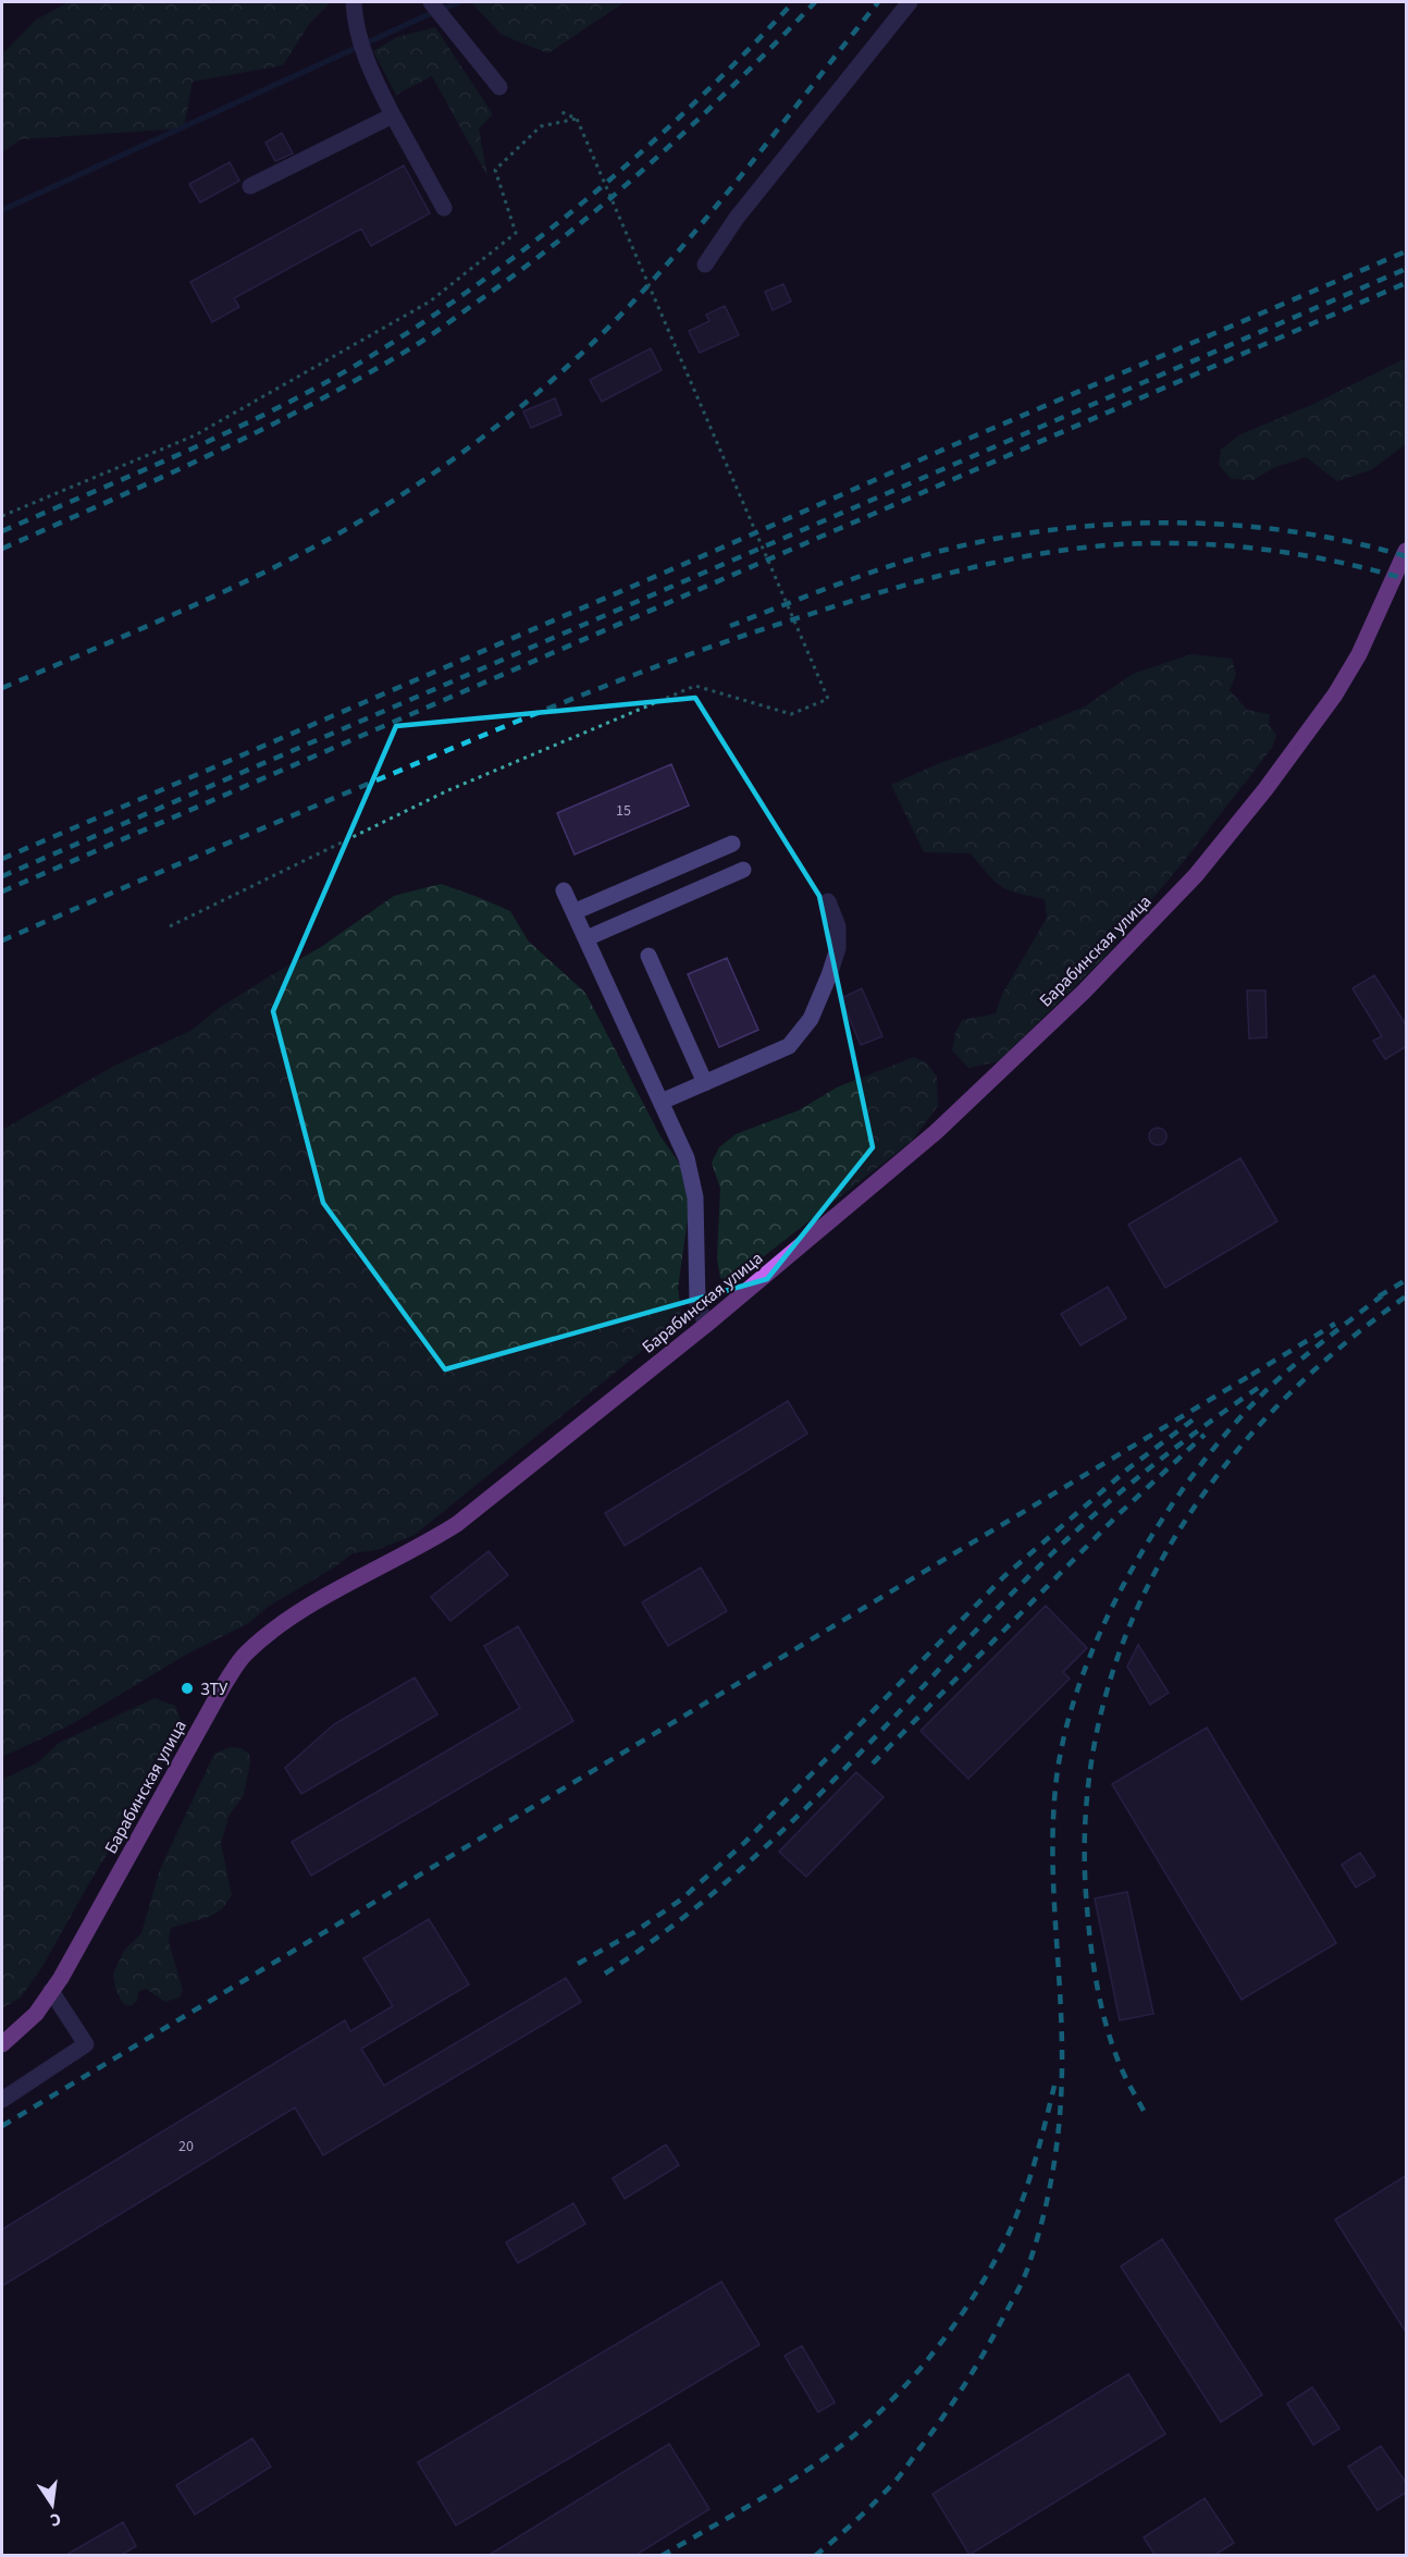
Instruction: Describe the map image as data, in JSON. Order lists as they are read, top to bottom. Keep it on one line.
{"streets":{"main road":["Барабинская улица"]},"places":["ЗТУ"],"house_numbers":["15","20"],"north":"bottom"}
